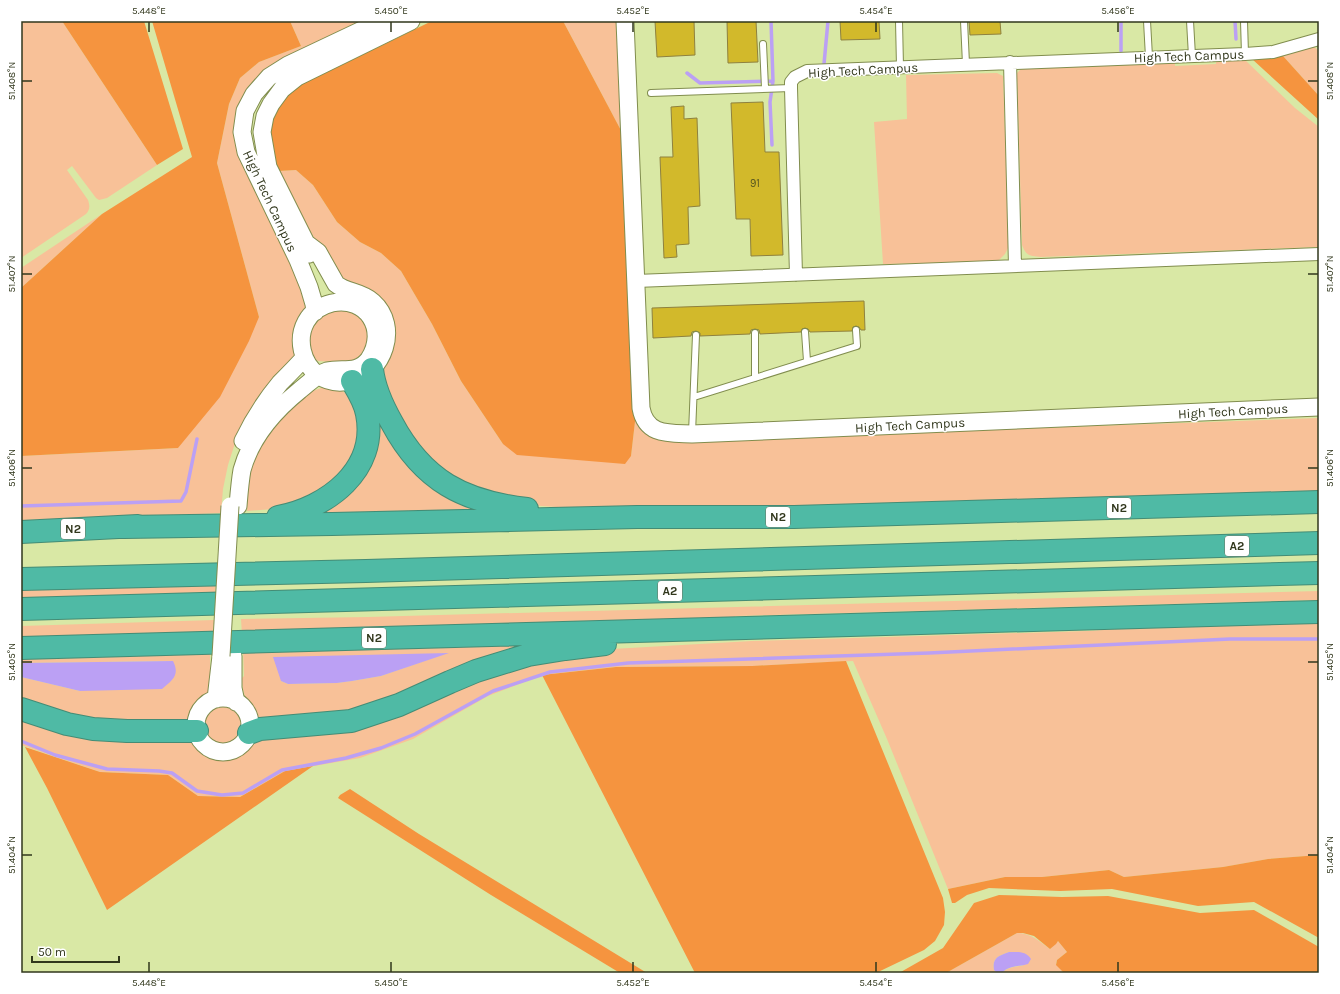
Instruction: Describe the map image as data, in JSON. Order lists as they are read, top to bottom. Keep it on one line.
{"streets":{"highway":["N2","A2"],"street":["High Tech Campus"]},"crossings":[["High Tech Campus","N2"]],"house_numbers":["91"],"scale_bar":"50 m","coordinates":["5.448°E","5.450°E","5.452°E","5.454°E","5.456°E","51.408°N","51.407°N","51.406°N","51.405°N","51.404°N"]}
